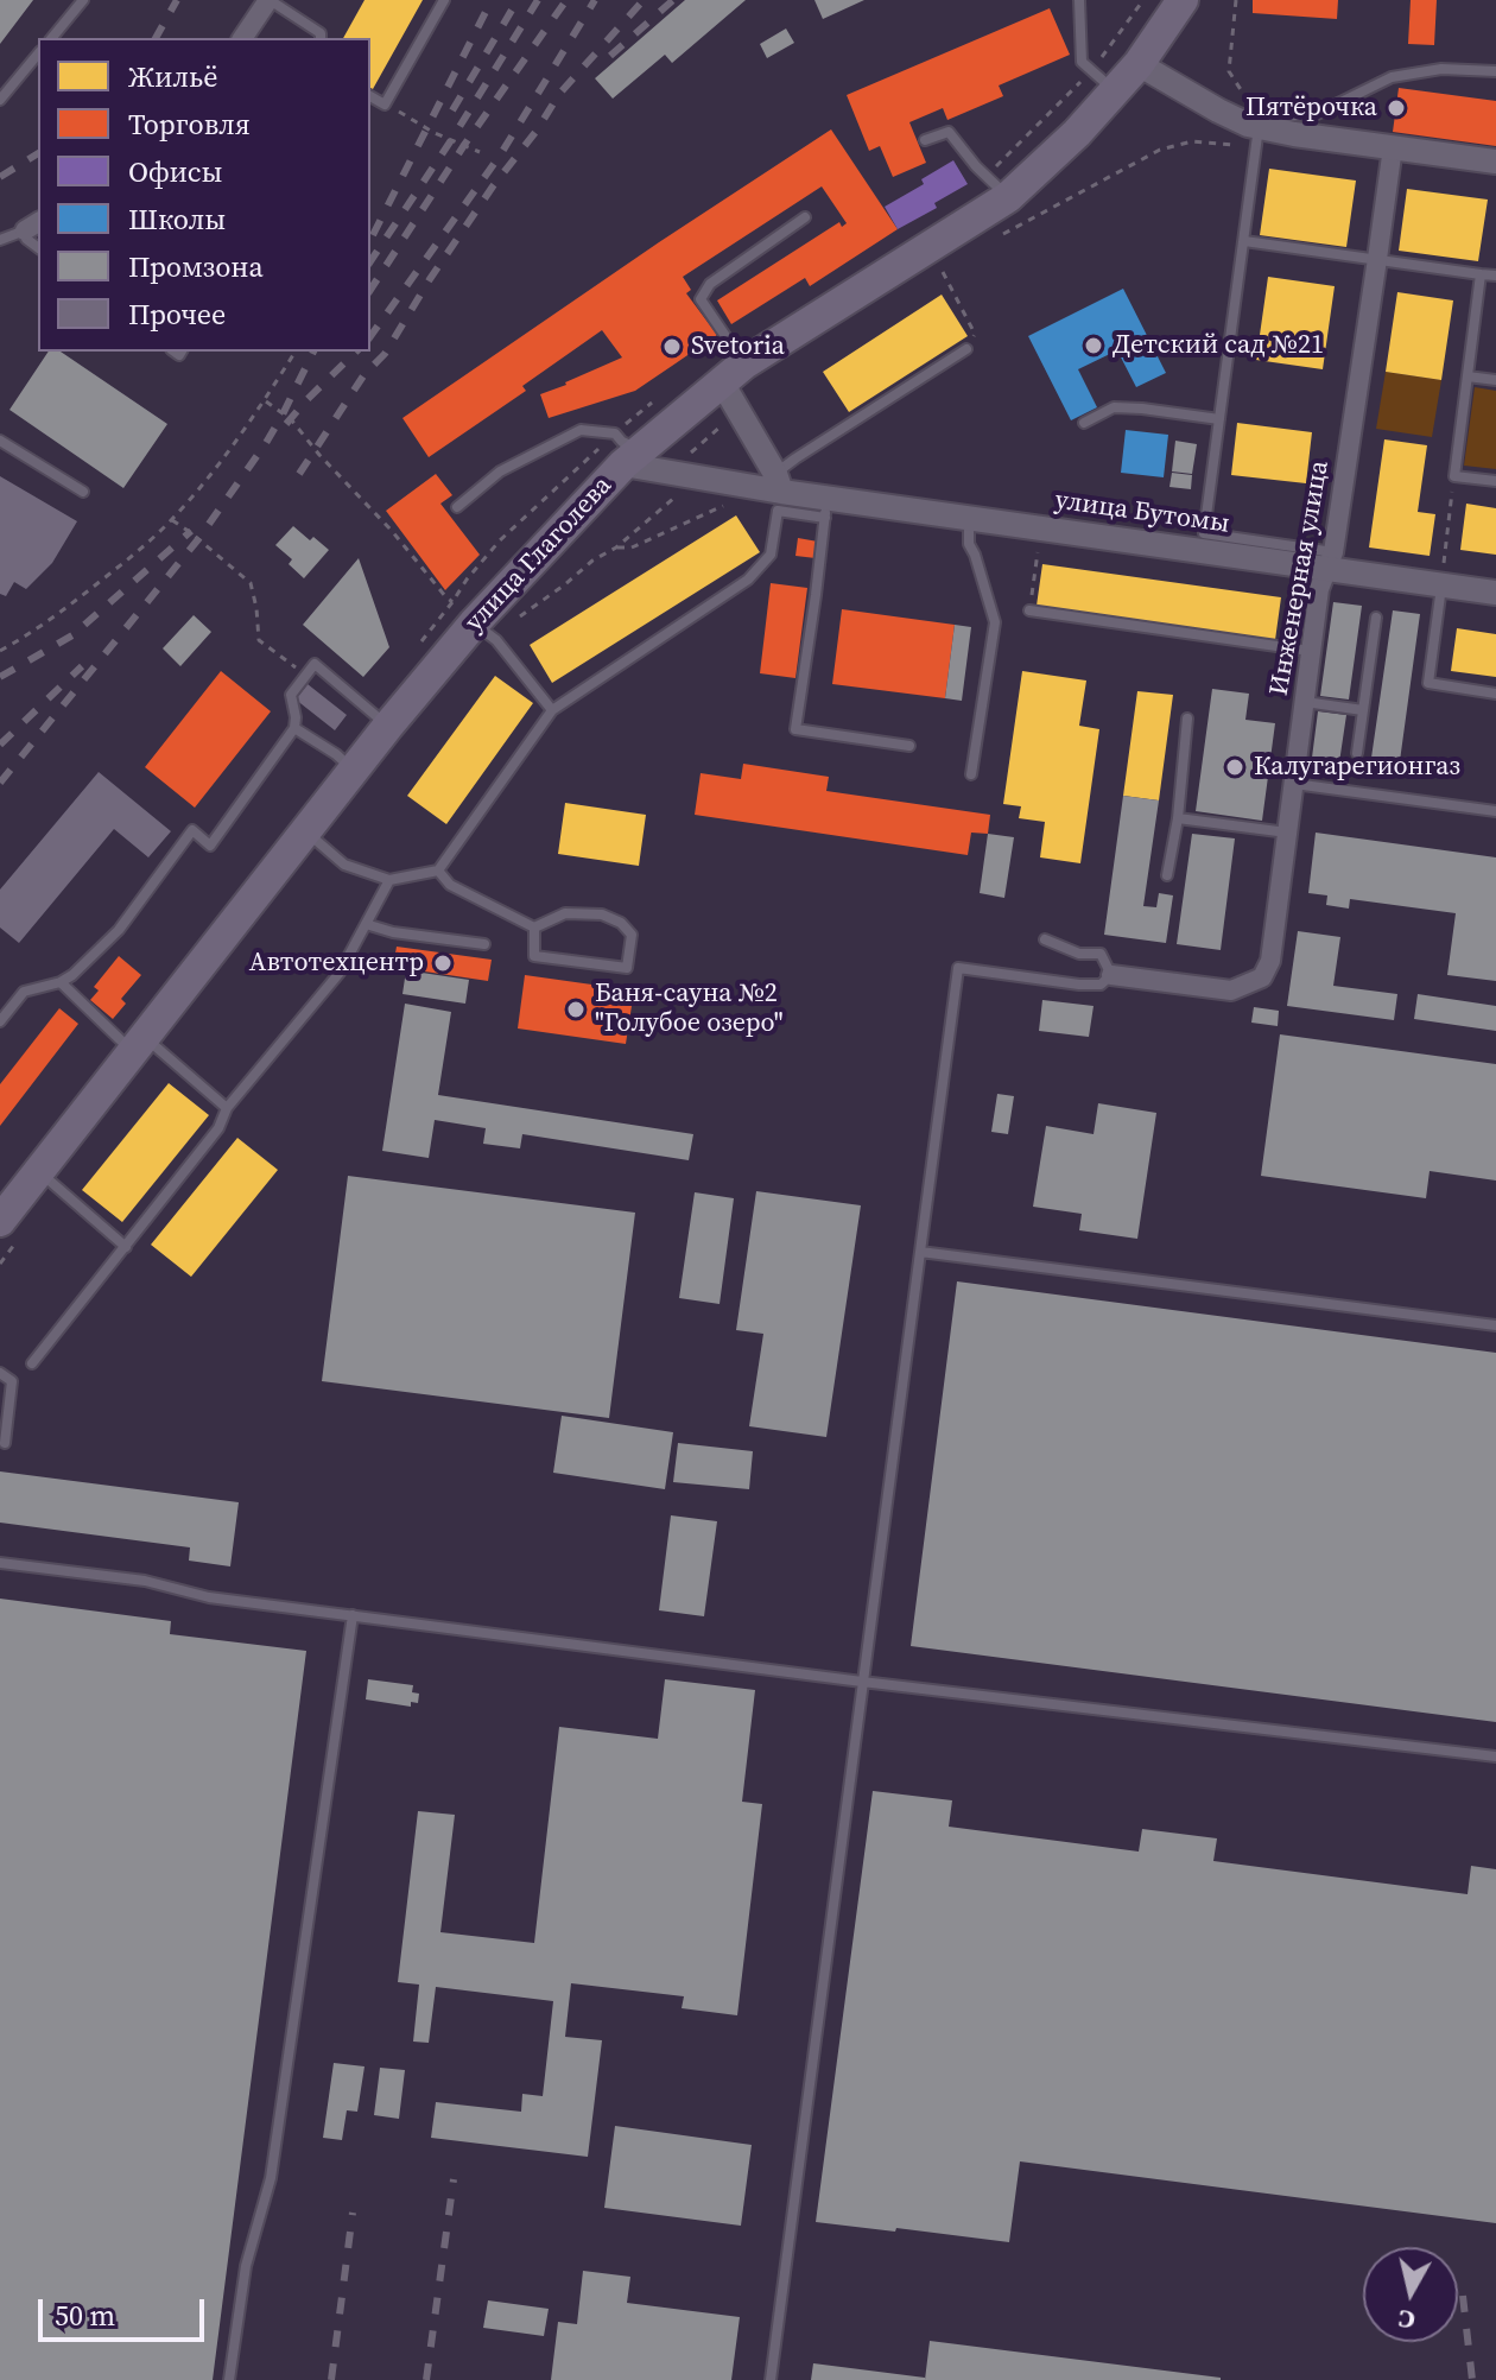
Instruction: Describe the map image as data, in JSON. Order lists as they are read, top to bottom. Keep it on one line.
{"streets":{"main road":["улица Глаголева"],"street":["улица Бутомы","Инженерная улица"]},"crossings":[["улица Бутомы","улица Глаголева"],["улица Бутомы","Инженерная улица"]],"places":["Пятёрочка","Детский сад №21","Svetoria","Калугарегионгаз","Автотехцентр","Баня-сауна №2 \"Голубое озеро\""],"legend":["Жильё","Торговля","Офисы","Школы","Промзона","Прочее"],"scale_bar":"50 m","north":"bottom"}
